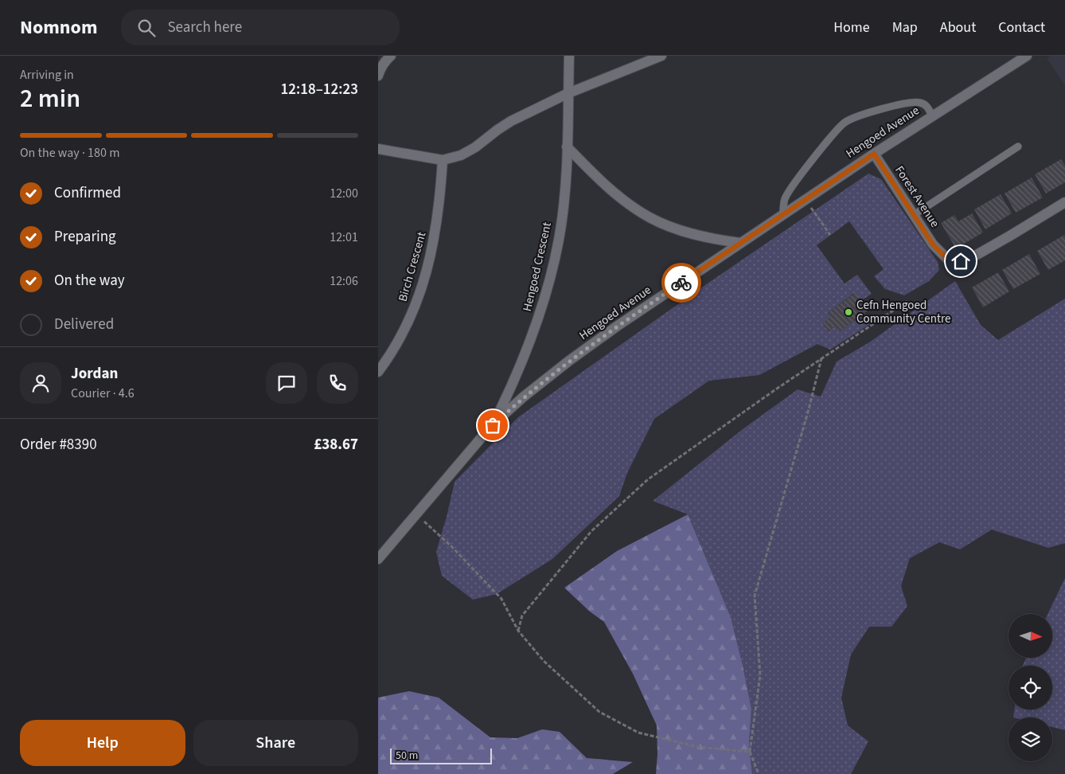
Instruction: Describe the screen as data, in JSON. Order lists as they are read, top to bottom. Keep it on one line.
{"streets":{"street":["Hengoed Avenue","Forest Avenue","Birch Crescent","Hengoed Crescent"]},"crossings":[["Hengoed Avenue","Forest Avenue"],["Hengoed Avenue","Hengoed Crescent"]],"places":["Cefn Hengoed Community Centre"],"scale_bar":"50 m","north":"right","page":{"header":"Nomnom","search":"Search here","nav":["Home","Map","About","Contact"],"heading":["2 min","Arriving in","12:18–12:23"],"panel":["Jordan","Courier · 4.6","Order #8390","£38.67"],"bar":"On the way · 180 m","list":[["Confirmed","12:00"],["Preparing","12:01"],["On the way","12:06"],"Delivered"],"buttons":["Help","Share"],"scale":"50 m"}}
